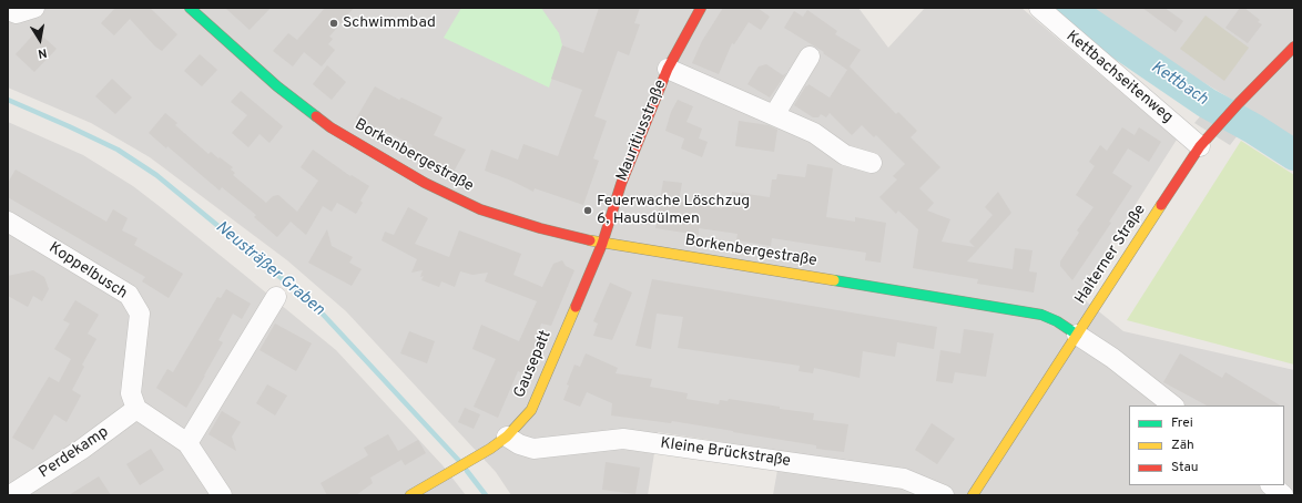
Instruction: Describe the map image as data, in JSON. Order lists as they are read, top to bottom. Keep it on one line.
{"streets":{"street":["Kettbachseitenweg","Mauritiusstraße","Borkenbergestraße","Halterner Straße","Koppelbusch","Gausepatt","Perdekamp","Kleine Brückstraße"]},"crossings":[["Kettbachseitenweg","Halterner Straße"],["Mauritiusstraße","Borkenbergestraße"],["Mauritiusstraße","Gausepatt"],["Borkenbergestraße","Halterner Straße"],["Borkenbergestraße","Gausepatt"],["Koppelbusch","Perdekamp"],["Gausepatt","Kleine Brückstraße"]],"water":["Kettbach","Neusträßer Graben"],"places":["Schwimmbad","Feuerwache Löschzug 6, Hausdülmen"],"legend":["Frei","Zäh","Stau"],"north":"bottom"}
